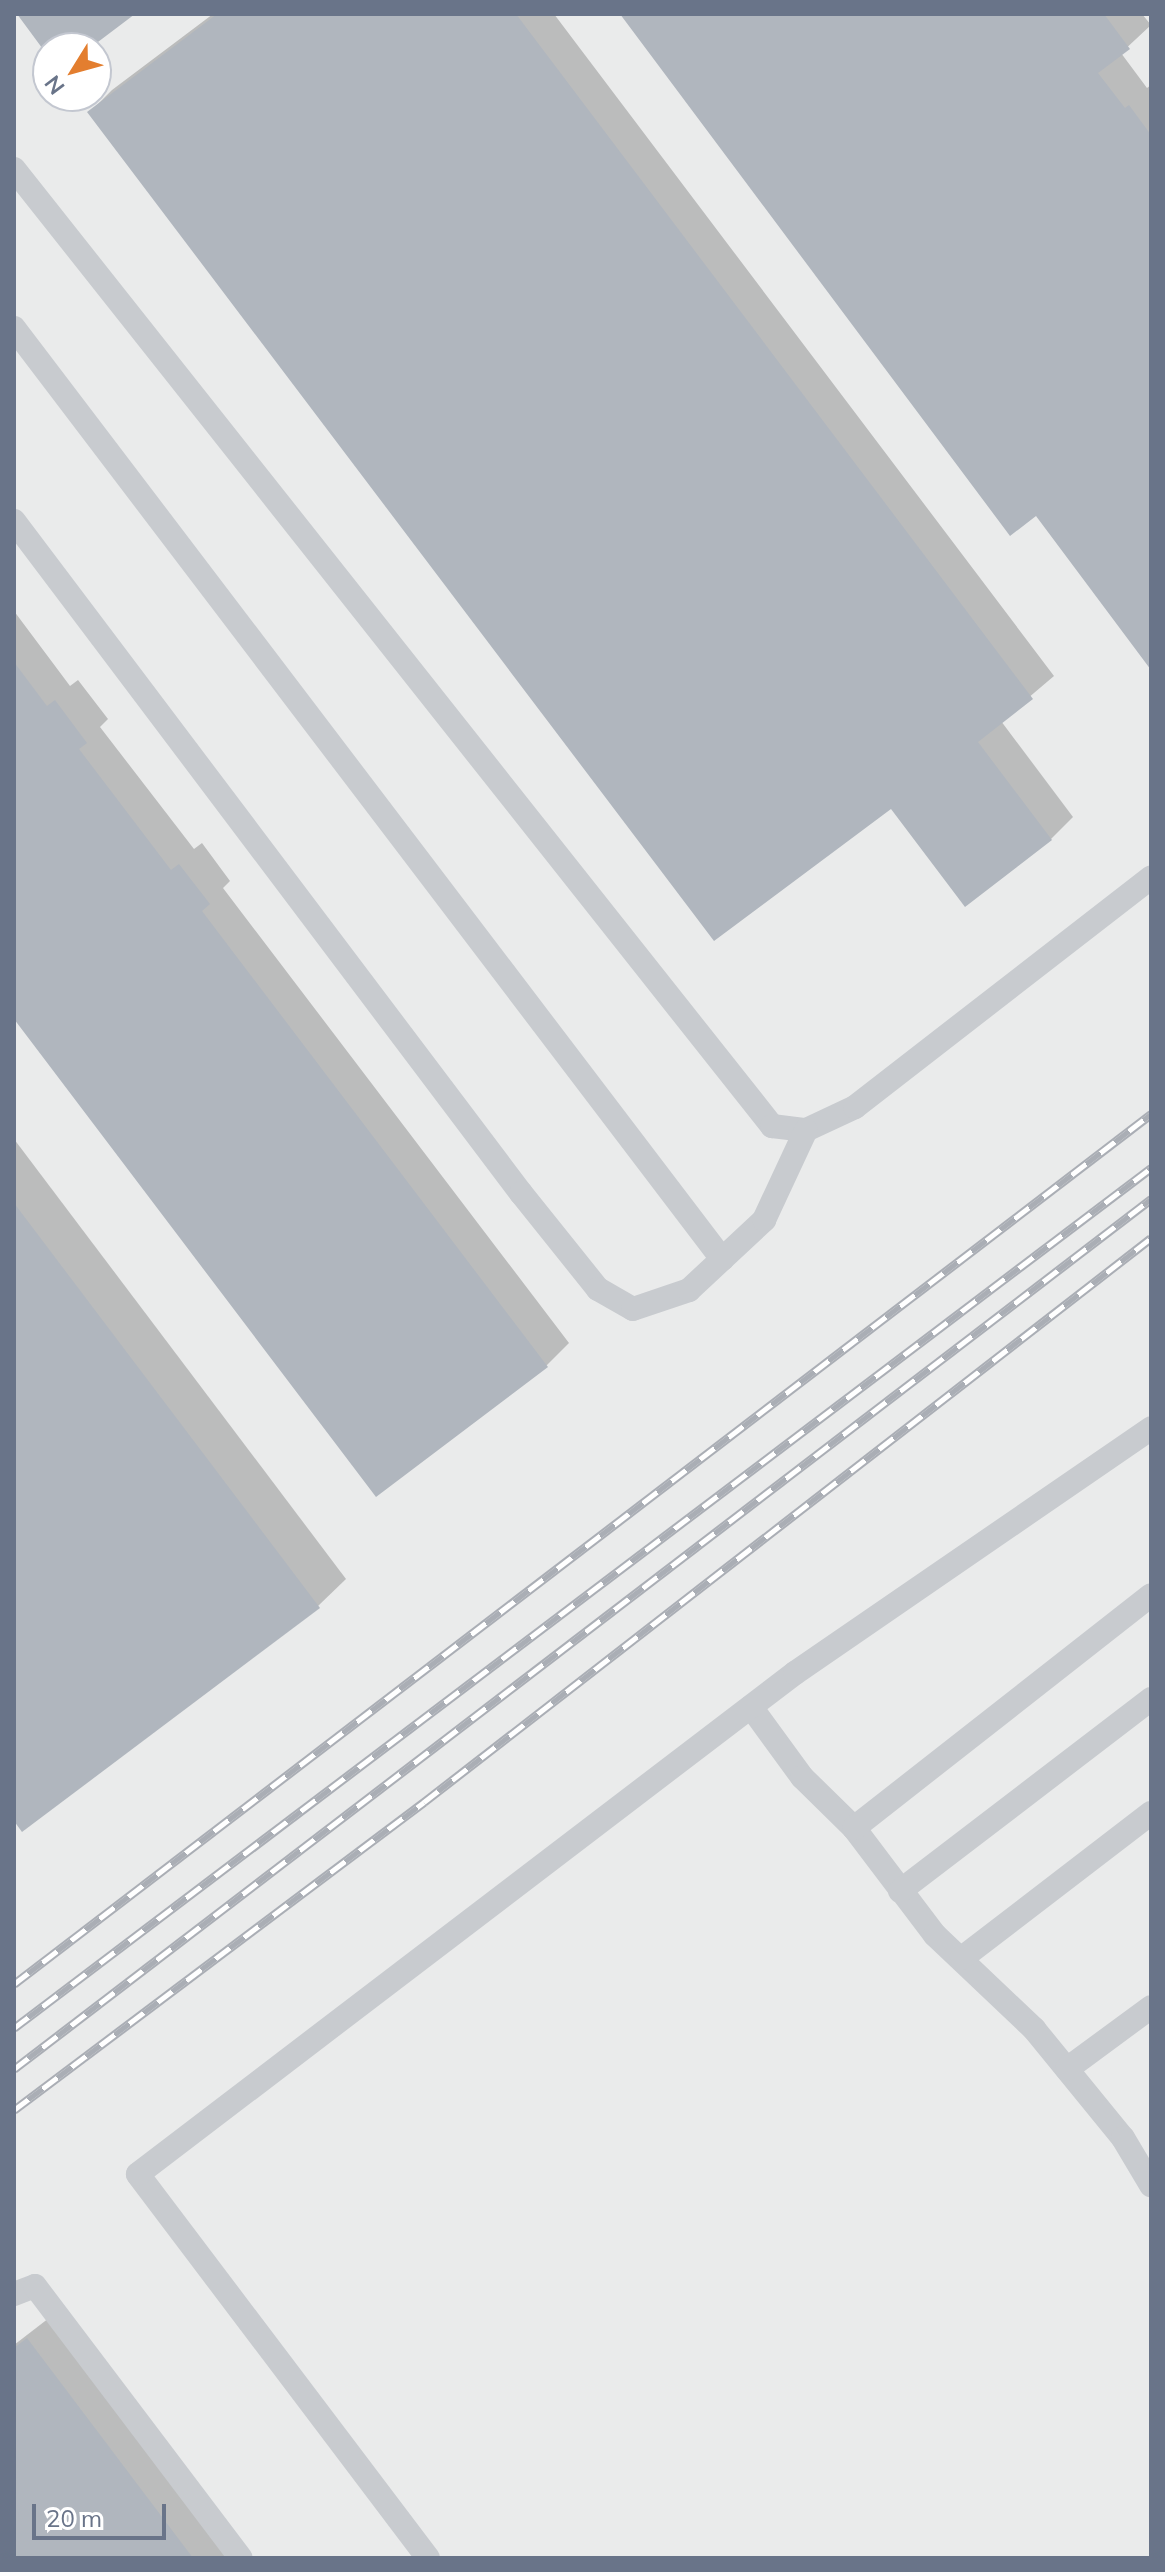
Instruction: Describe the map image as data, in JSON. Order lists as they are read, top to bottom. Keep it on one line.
{"scale_bar":"20 m","north":"bottom left"}
